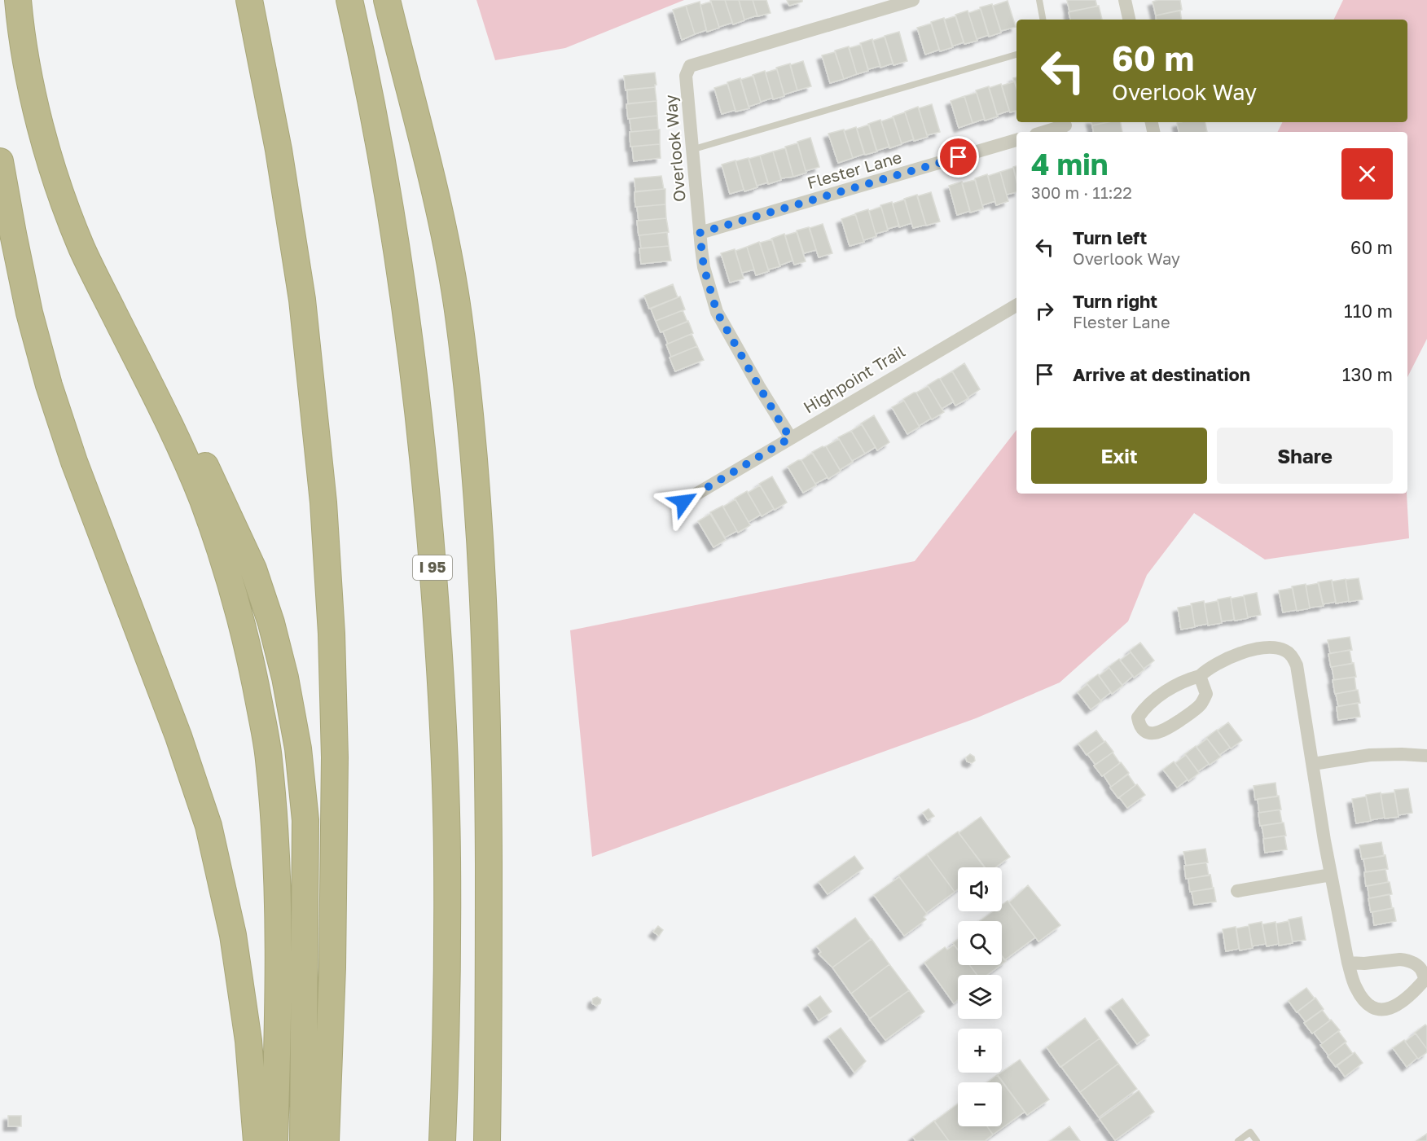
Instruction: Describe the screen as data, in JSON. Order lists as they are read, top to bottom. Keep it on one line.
{"streets":{"highway":["I 95"],"street":["Overlook Way","Flester Lane","Highpoint Trail"]},"crossings":[["Overlook Way","Flester Lane"],["Overlook Way","Highpoint Trail"]],"page":{"turn":["60 m","Overlook Way"],"heading":["4 min","300 m · 11:22"],"list":[{"name":"Turn left","note":"Overlook Way","value":"60 m"},{"name":"Turn right","note":"Flester Lane","value":"110 m"},{"name":"Arrive at destination","value":"130 m"}],"buttons":["Exit","Share"],"map_buttons":["+","−"]}}
